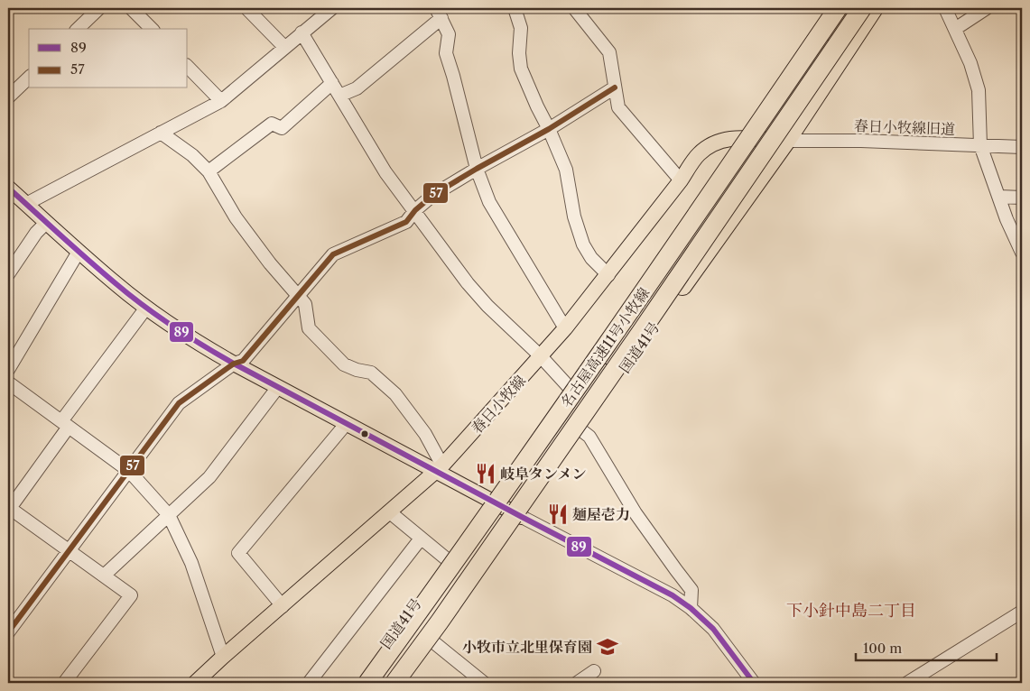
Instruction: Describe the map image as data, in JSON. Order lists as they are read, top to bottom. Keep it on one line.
{"streets":{"highway":["名古屋高速11号小牧線","国道41号"],"main road":["春日小牧線"],"street":["春日小牧線旧道"]},"crossings":[["春日小牧線旧道","国道41号"],["春日小牧線旧道","春日小牧線"],["国道41号","春日小牧線"]],"districts":["下小針中島二丁目"],"places":{"restaurant":["岐阜タンメン","麺屋壱力"],"school or university":["小牧市立北里保育園"]},"lines":["transit line 57","transit line 89"],"legend":["89","57"],"scale_bar":"100 m"}
